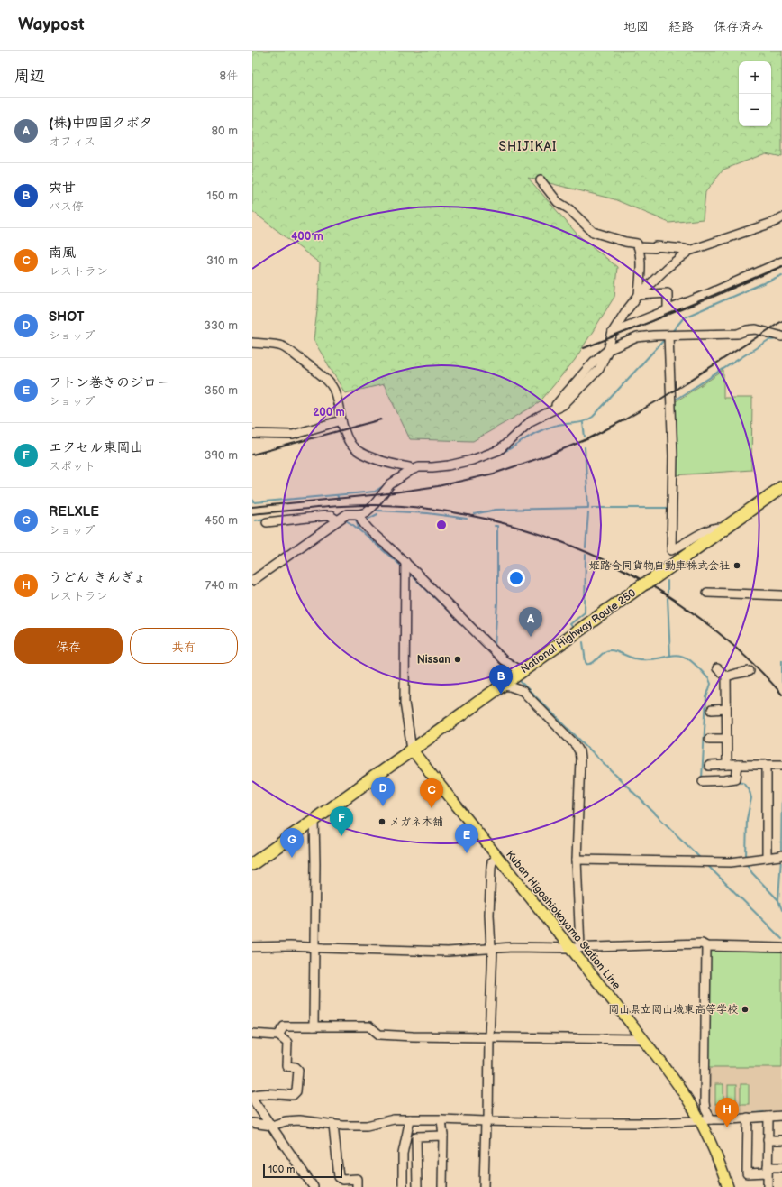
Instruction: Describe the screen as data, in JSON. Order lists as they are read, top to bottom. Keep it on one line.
{"streets":{"highway":["National Highway Route 250"],"main road":["Kuban Higashiokayama Station Line"]},"crossings":[["National Highway Route 250","Kuban Higashiokayama Station Line"]],"districts":["SHIJIKAI"],"places":["姫路合同貨物自動車株式会社","Nissan","メガネ本舗","岡山県立岡山城東高等学校"],"scale_bar":"100 m","page":{"header":"Waypost","nav":["地図","経路","保存済み"],"heading":["周辺","8件"],"map_buttons":["+","−"],"list":[{"mark":"A","name":"(株)中四国クボタ","note":"オフィス","value":"80 m"},{"mark":"B","name":"宍甘","note":"バス停","value":"150 m"},{"mark":"C","name":"南風","note":"レストラン","value":"310 m"},{"mark":"D","name":"SHOT","note":"ショップ","value":"330 m"},{"mark":"E","name":"フトン巻きのジロー","note":"ショップ","value":"350 m"},{"mark":"F","name":"エクセル東岡山","note":"スポット","value":"390 m"},{"mark":"G","name":"RELXLE","note":"ショップ","value":"450 m"},{"mark":"H","name":"うどん きんぎょ","note":"レストラン","value":"740 m"}],"pins":["A","B","D","C","F","E","G","H"],"buttons":["保存","共有"],"scale":"100 m"},"rings":["400 m","200 m"]}
